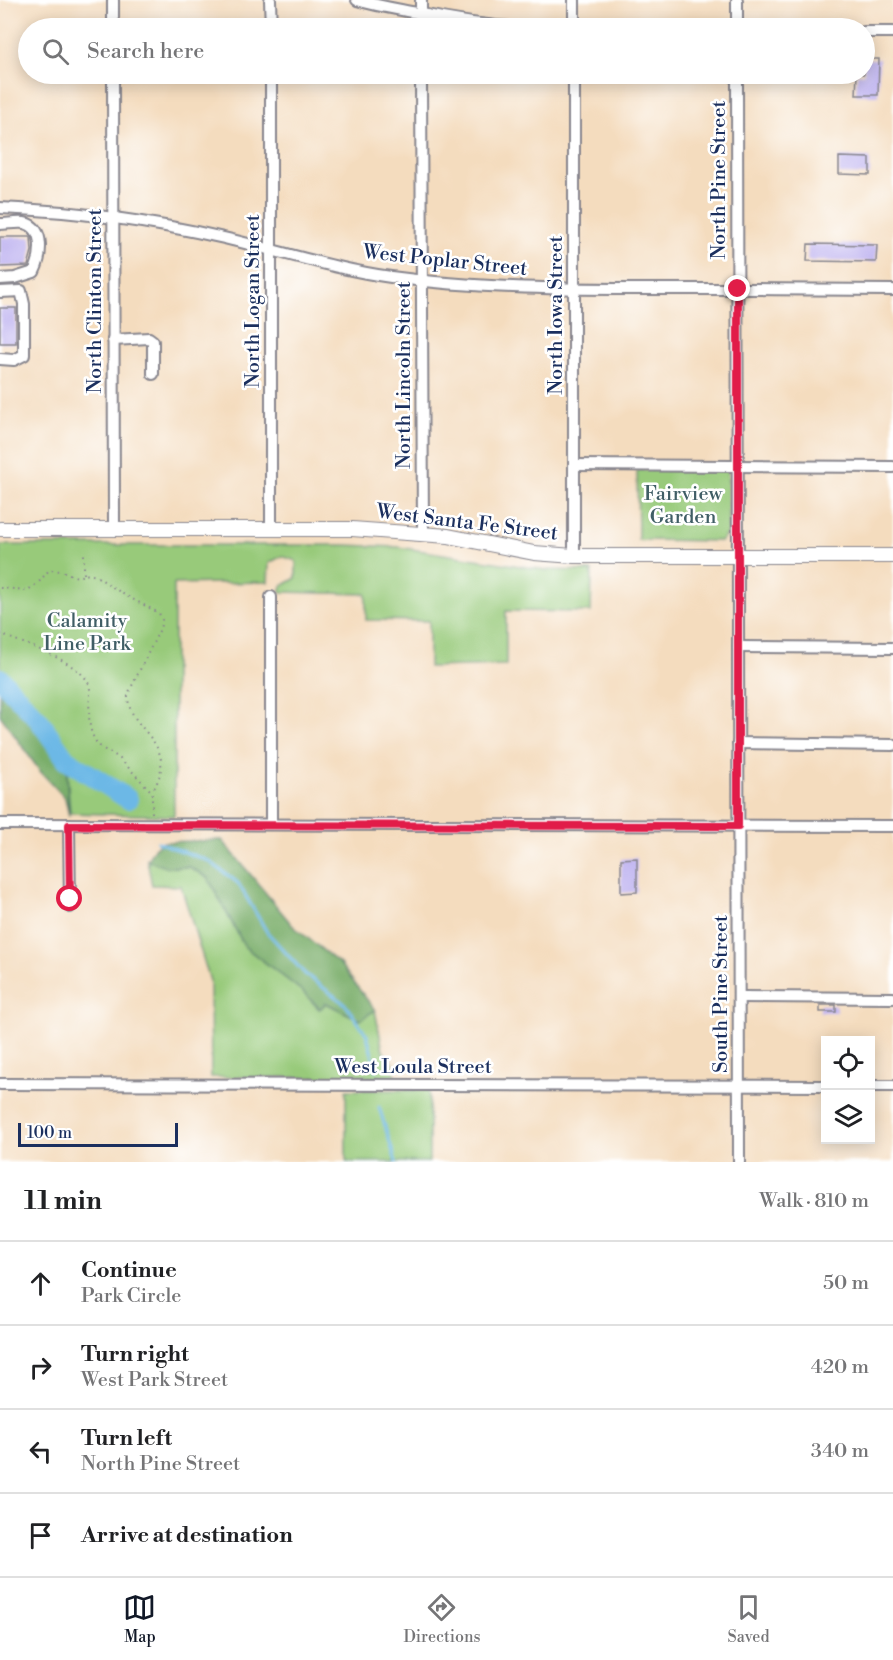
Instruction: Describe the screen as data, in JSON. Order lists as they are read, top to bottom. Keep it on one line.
{"streets":{"main road":["West Santa Fe Street"],"street":["North Pine Street","West Poplar Street","North Clinton Street","North Logan Street","North Iowa Street","North Lincoln Street","South Pine Street","West Loula Street"]},"crossings":[["North Pine Street","West Poplar Street"],["North Pine Street","West Santa Fe Street"],["North Pine Street","South Pine Street"],["West Poplar Street","North Clinton Street"],["West Poplar Street","North Logan Street"],["West Poplar Street","North Iowa Street"],["West Poplar Street","North Lincoln Street"],["North Clinton Street","West Santa Fe Street"],["North Logan Street","West Santa Fe Street"],["North Iowa Street","West Santa Fe Street"],["North Lincoln Street","West Santa Fe Street"],["South Pine Street","West Loula Street"]],"parks":["Fairview Garden","Calamity Line Park"],"scale_bar":"100 m","page":{"search":"Search here","scale":"100 m","heading":["11 min","Walk · 810 m"],"list":[["Continue","Park Circle","50 m"],["Turn right","West Park Street","420 m"],["Turn left","North Pine Street","340 m"],"Arrive at destination"],"nav":["Map","Directions","Saved"]}}
